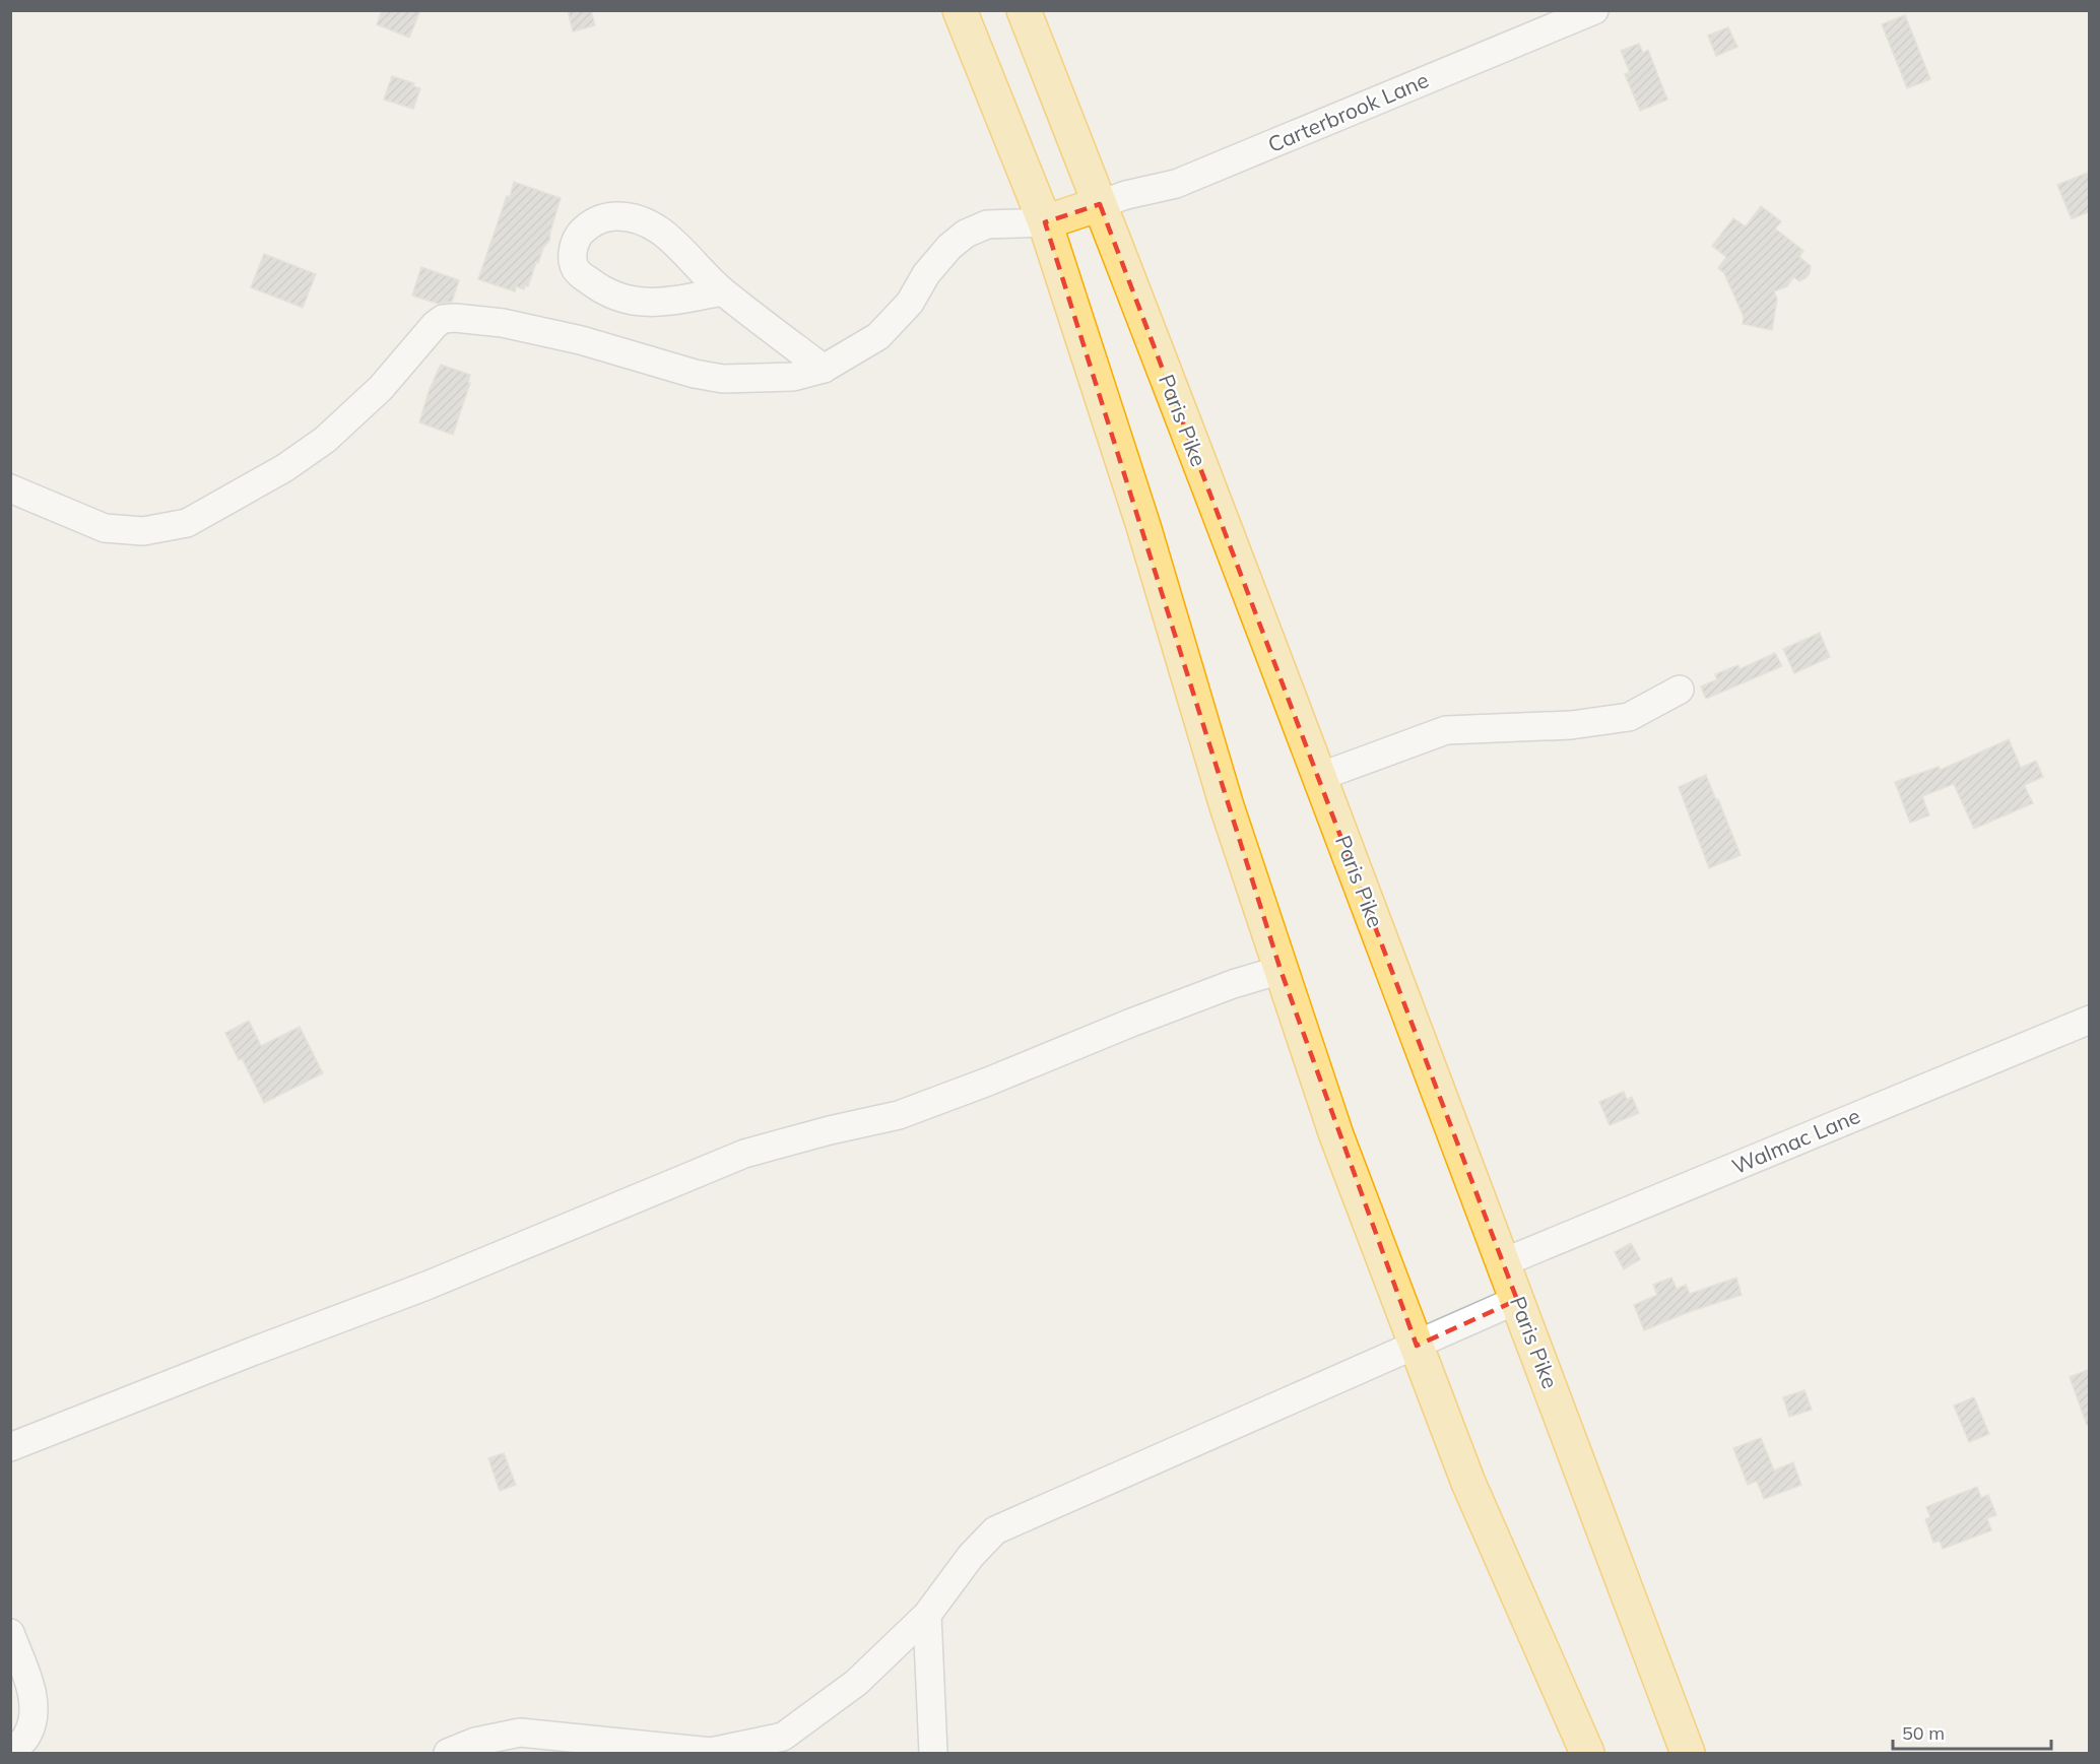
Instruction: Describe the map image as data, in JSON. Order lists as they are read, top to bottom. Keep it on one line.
{"streets":{"highway":["Paris Pike"],"street":["Carterbrook Lane","Walmac Lane"]},"crossings":[["Carterbrook Lane","Paris Pike"],["Paris Pike","Walmac Lane"]],"scale_bar":"50 m"}
